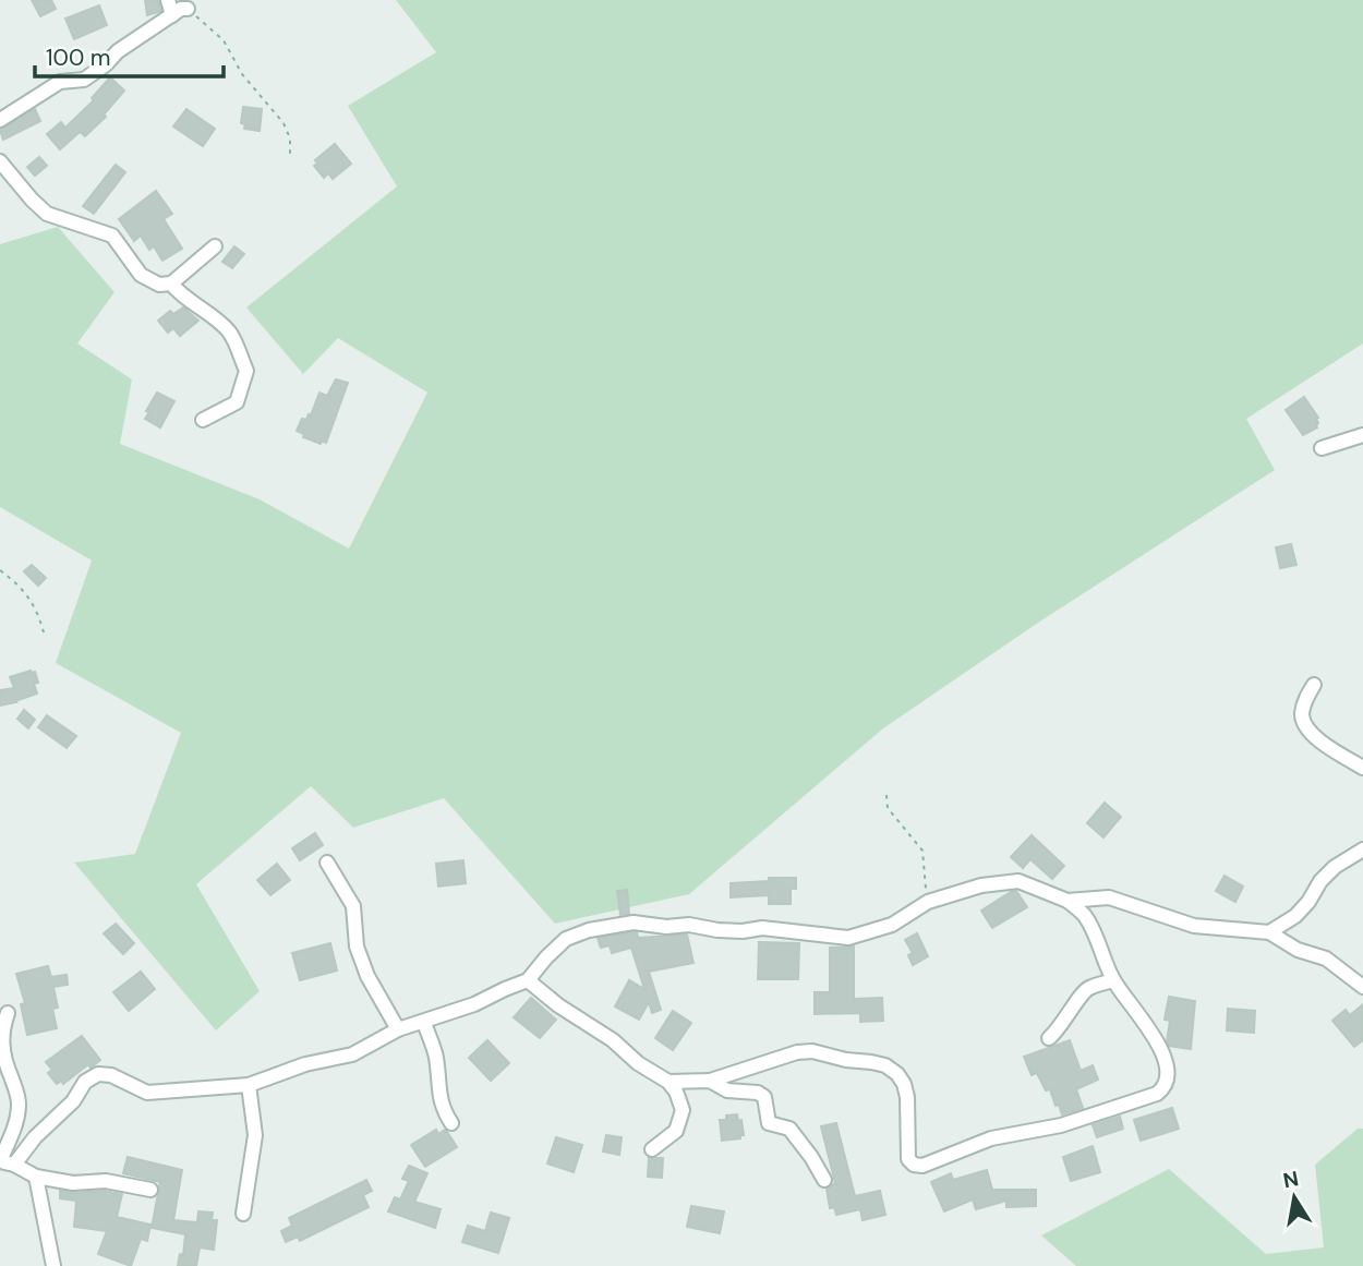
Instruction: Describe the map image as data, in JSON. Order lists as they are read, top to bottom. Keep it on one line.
{"scale_bar":"100 m","north":"top"}
